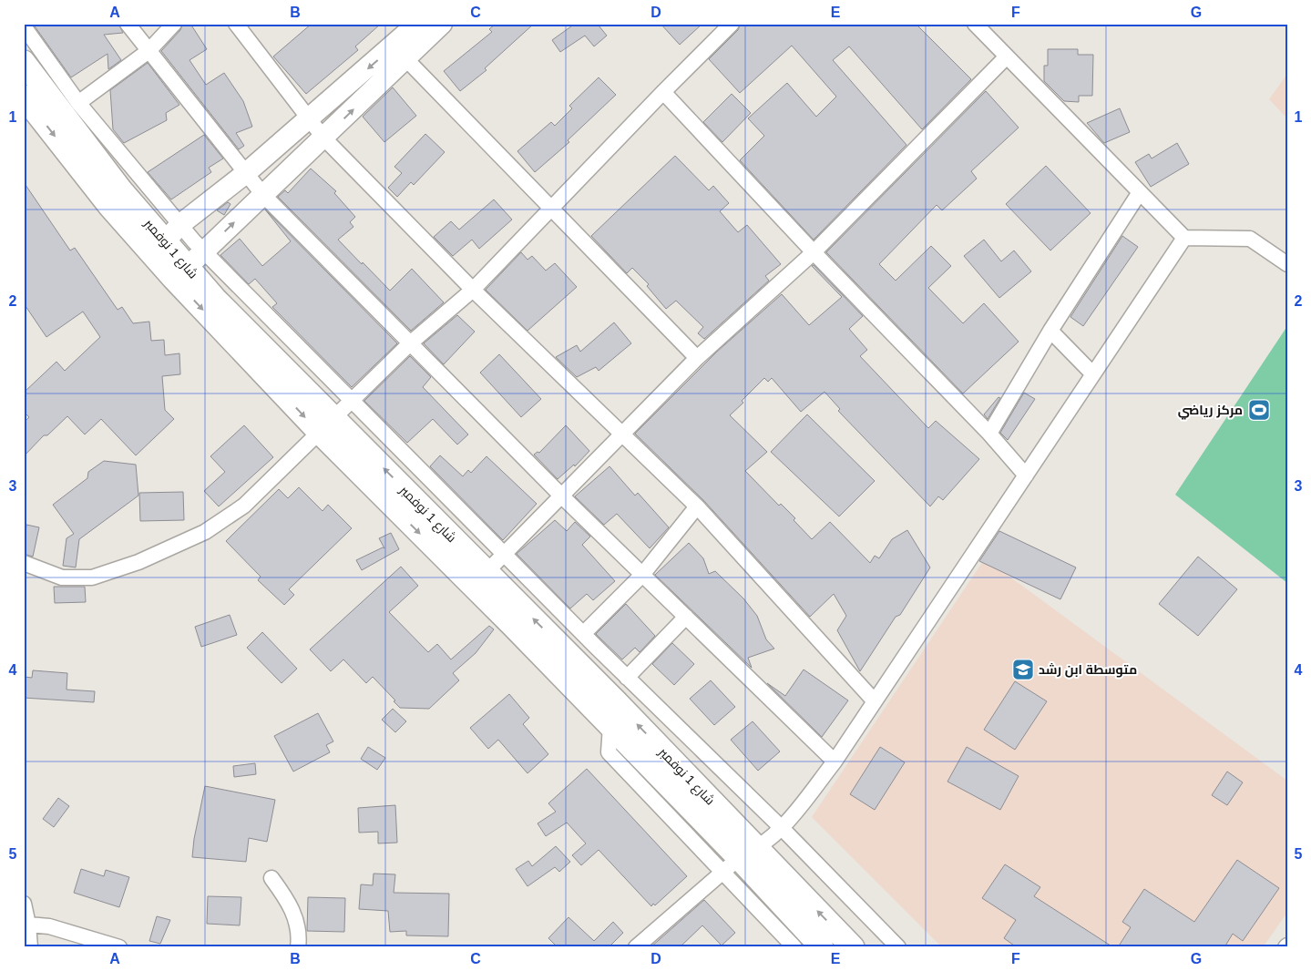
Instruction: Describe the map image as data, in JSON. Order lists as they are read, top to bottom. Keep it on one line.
{"streets":{"main road":["شارع 1 نوفمبر"]},"places":{"sports":["مركز رياضي"],"school or university":["متوسطة ابن رشد"]},"grid":{"columns":["A","B","C","D","E","F","G"],"rows":["1","2","3","4","5"]}}
